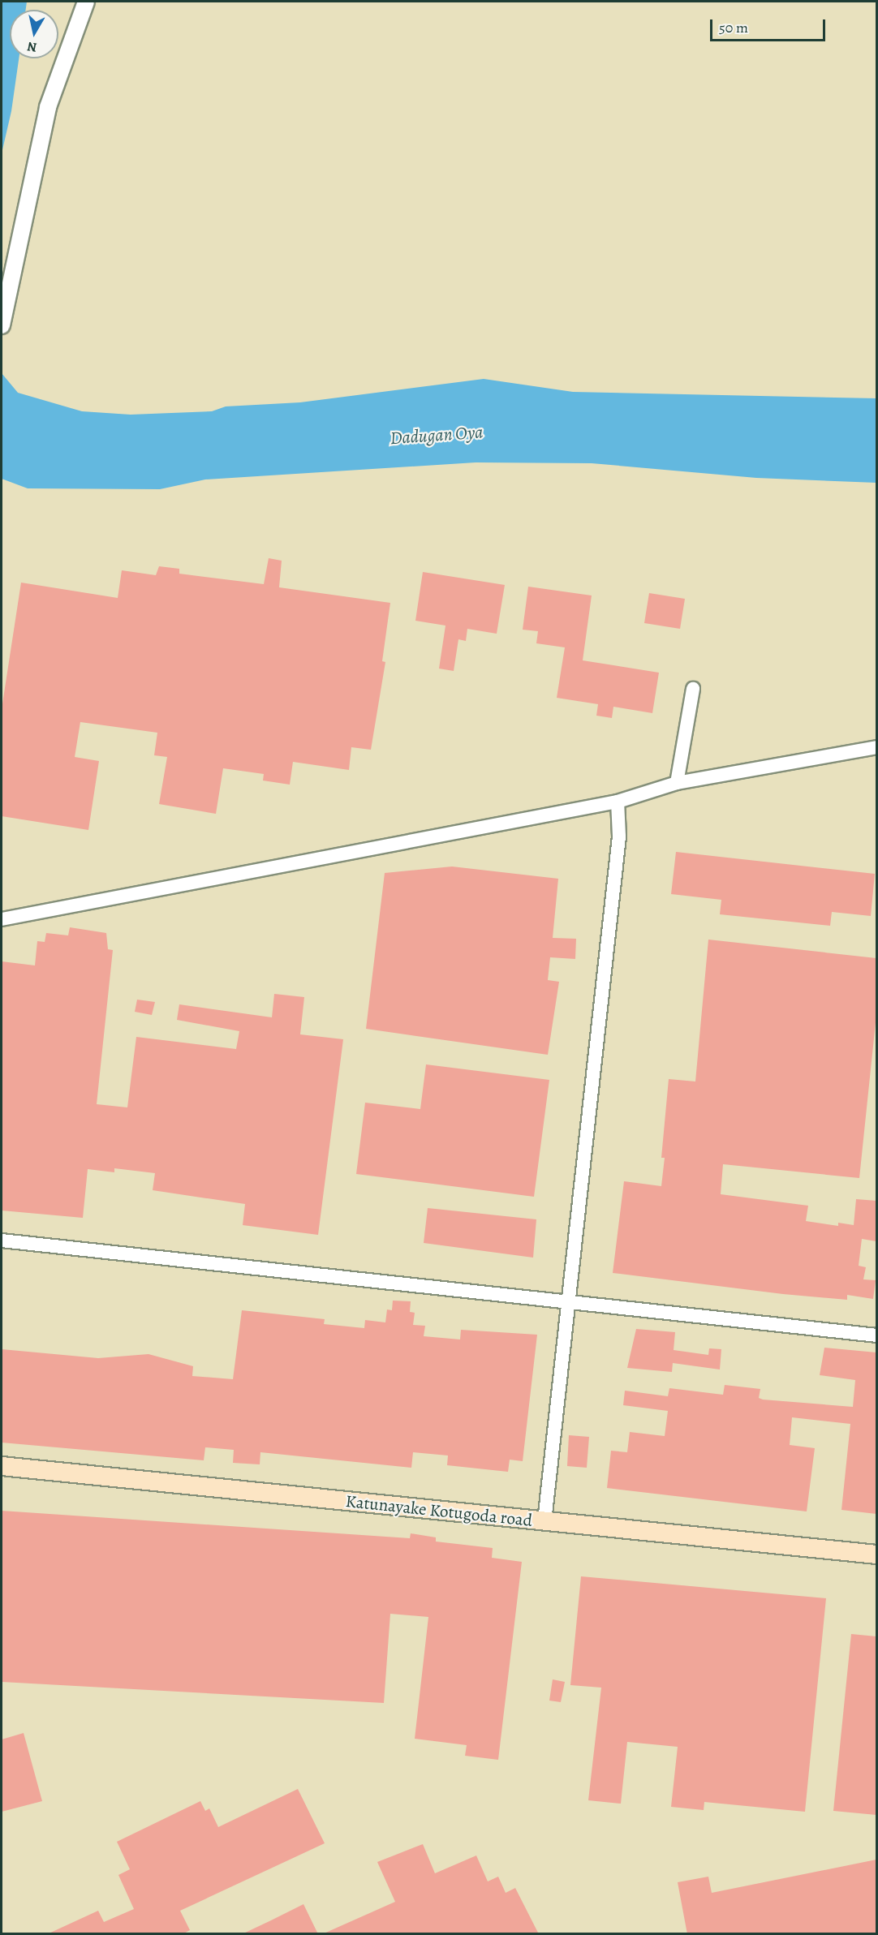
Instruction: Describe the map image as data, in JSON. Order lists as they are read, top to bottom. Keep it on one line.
{"streets":{"main road":["Katunayake Kotugoda road"]},"water":["Dadugan Oya"],"scale_bar":"50 m","north":"bottom"}
